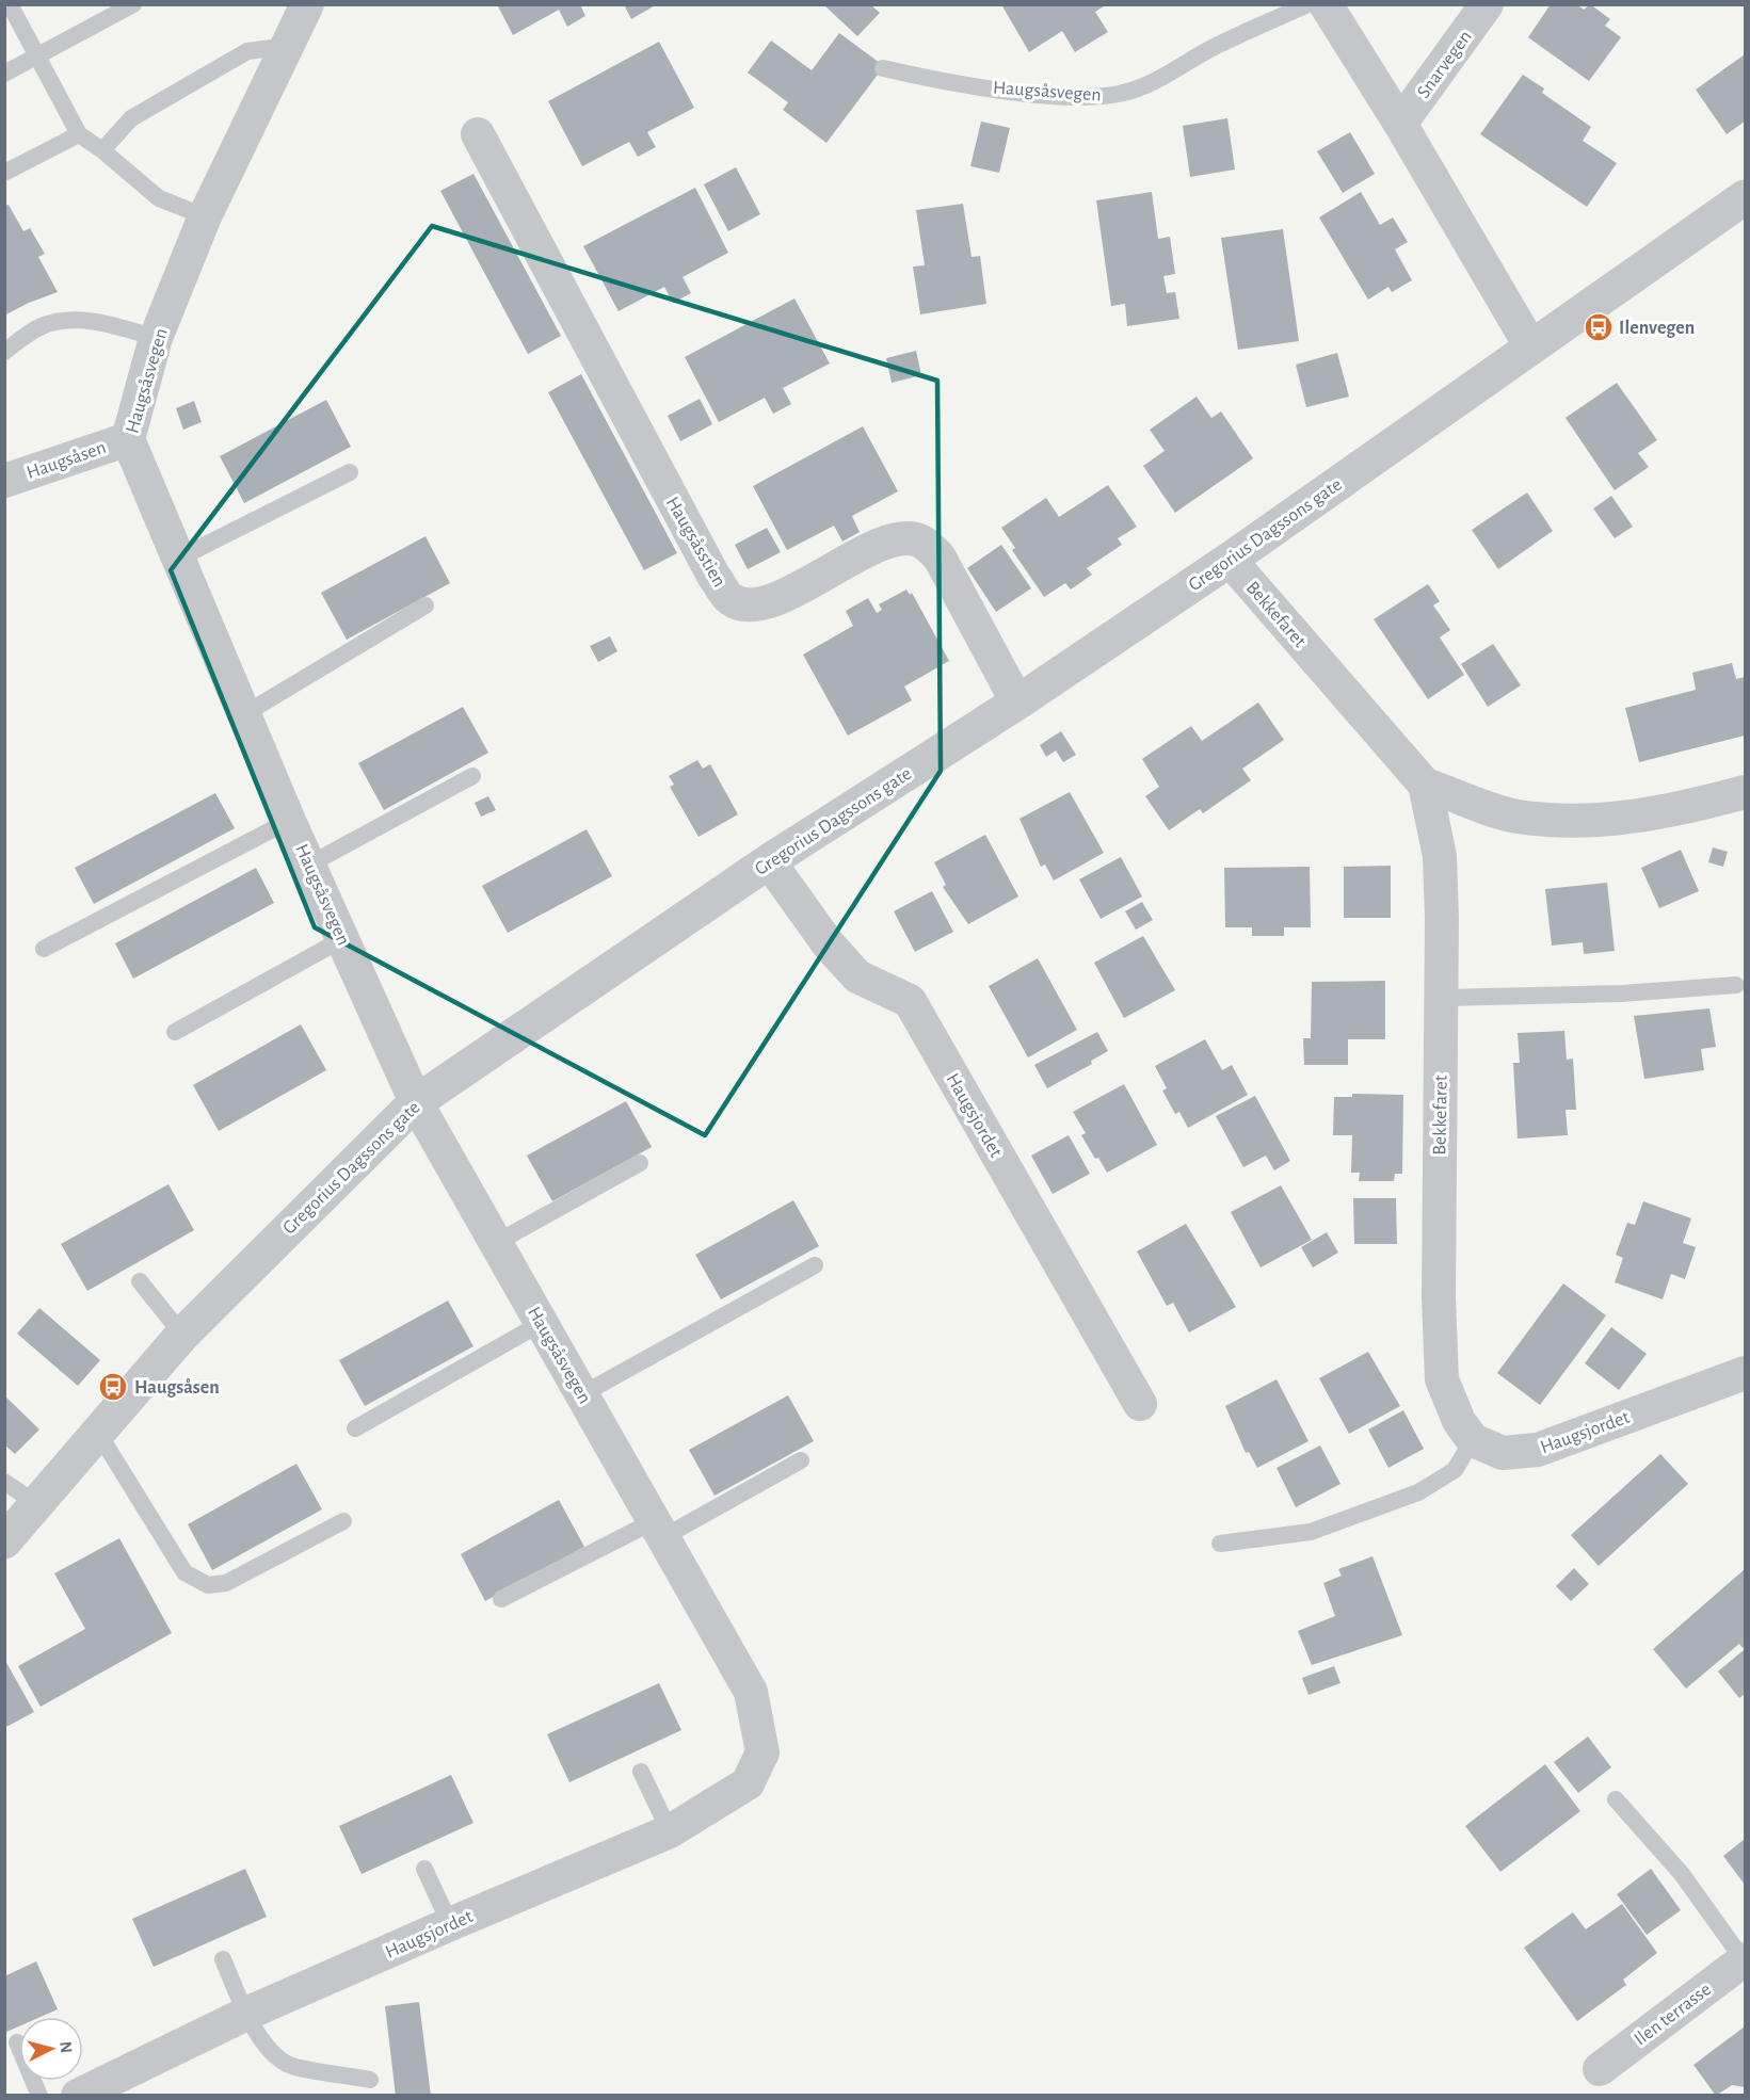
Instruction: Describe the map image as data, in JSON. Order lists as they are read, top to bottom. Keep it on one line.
{"streets":{"street":["Snarvegen","Haugsåsvegen","Haugsåsen","Gregorius Dagssons gate","Haugsåsstien","Bekkefaret","Haugsjordet","Ilen terrasse"]},"crossings":[["Haugsåsvegen","Haugsåsen"],["Haugsåsvegen","Gregorius Dagssons gate"],["Haugsåsvegen","Haugsjordet"],["Gregorius Dagssons gate","Haugsåsstien"],["Gregorius Dagssons gate","Bekkefaret"],["Gregorius Dagssons gate","Haugsjordet"],["Bekkefaret","Haugsjordet"]],"places":{"bus stop":["Ilenvegen","Haugsåsen"]},"north":"right"}
